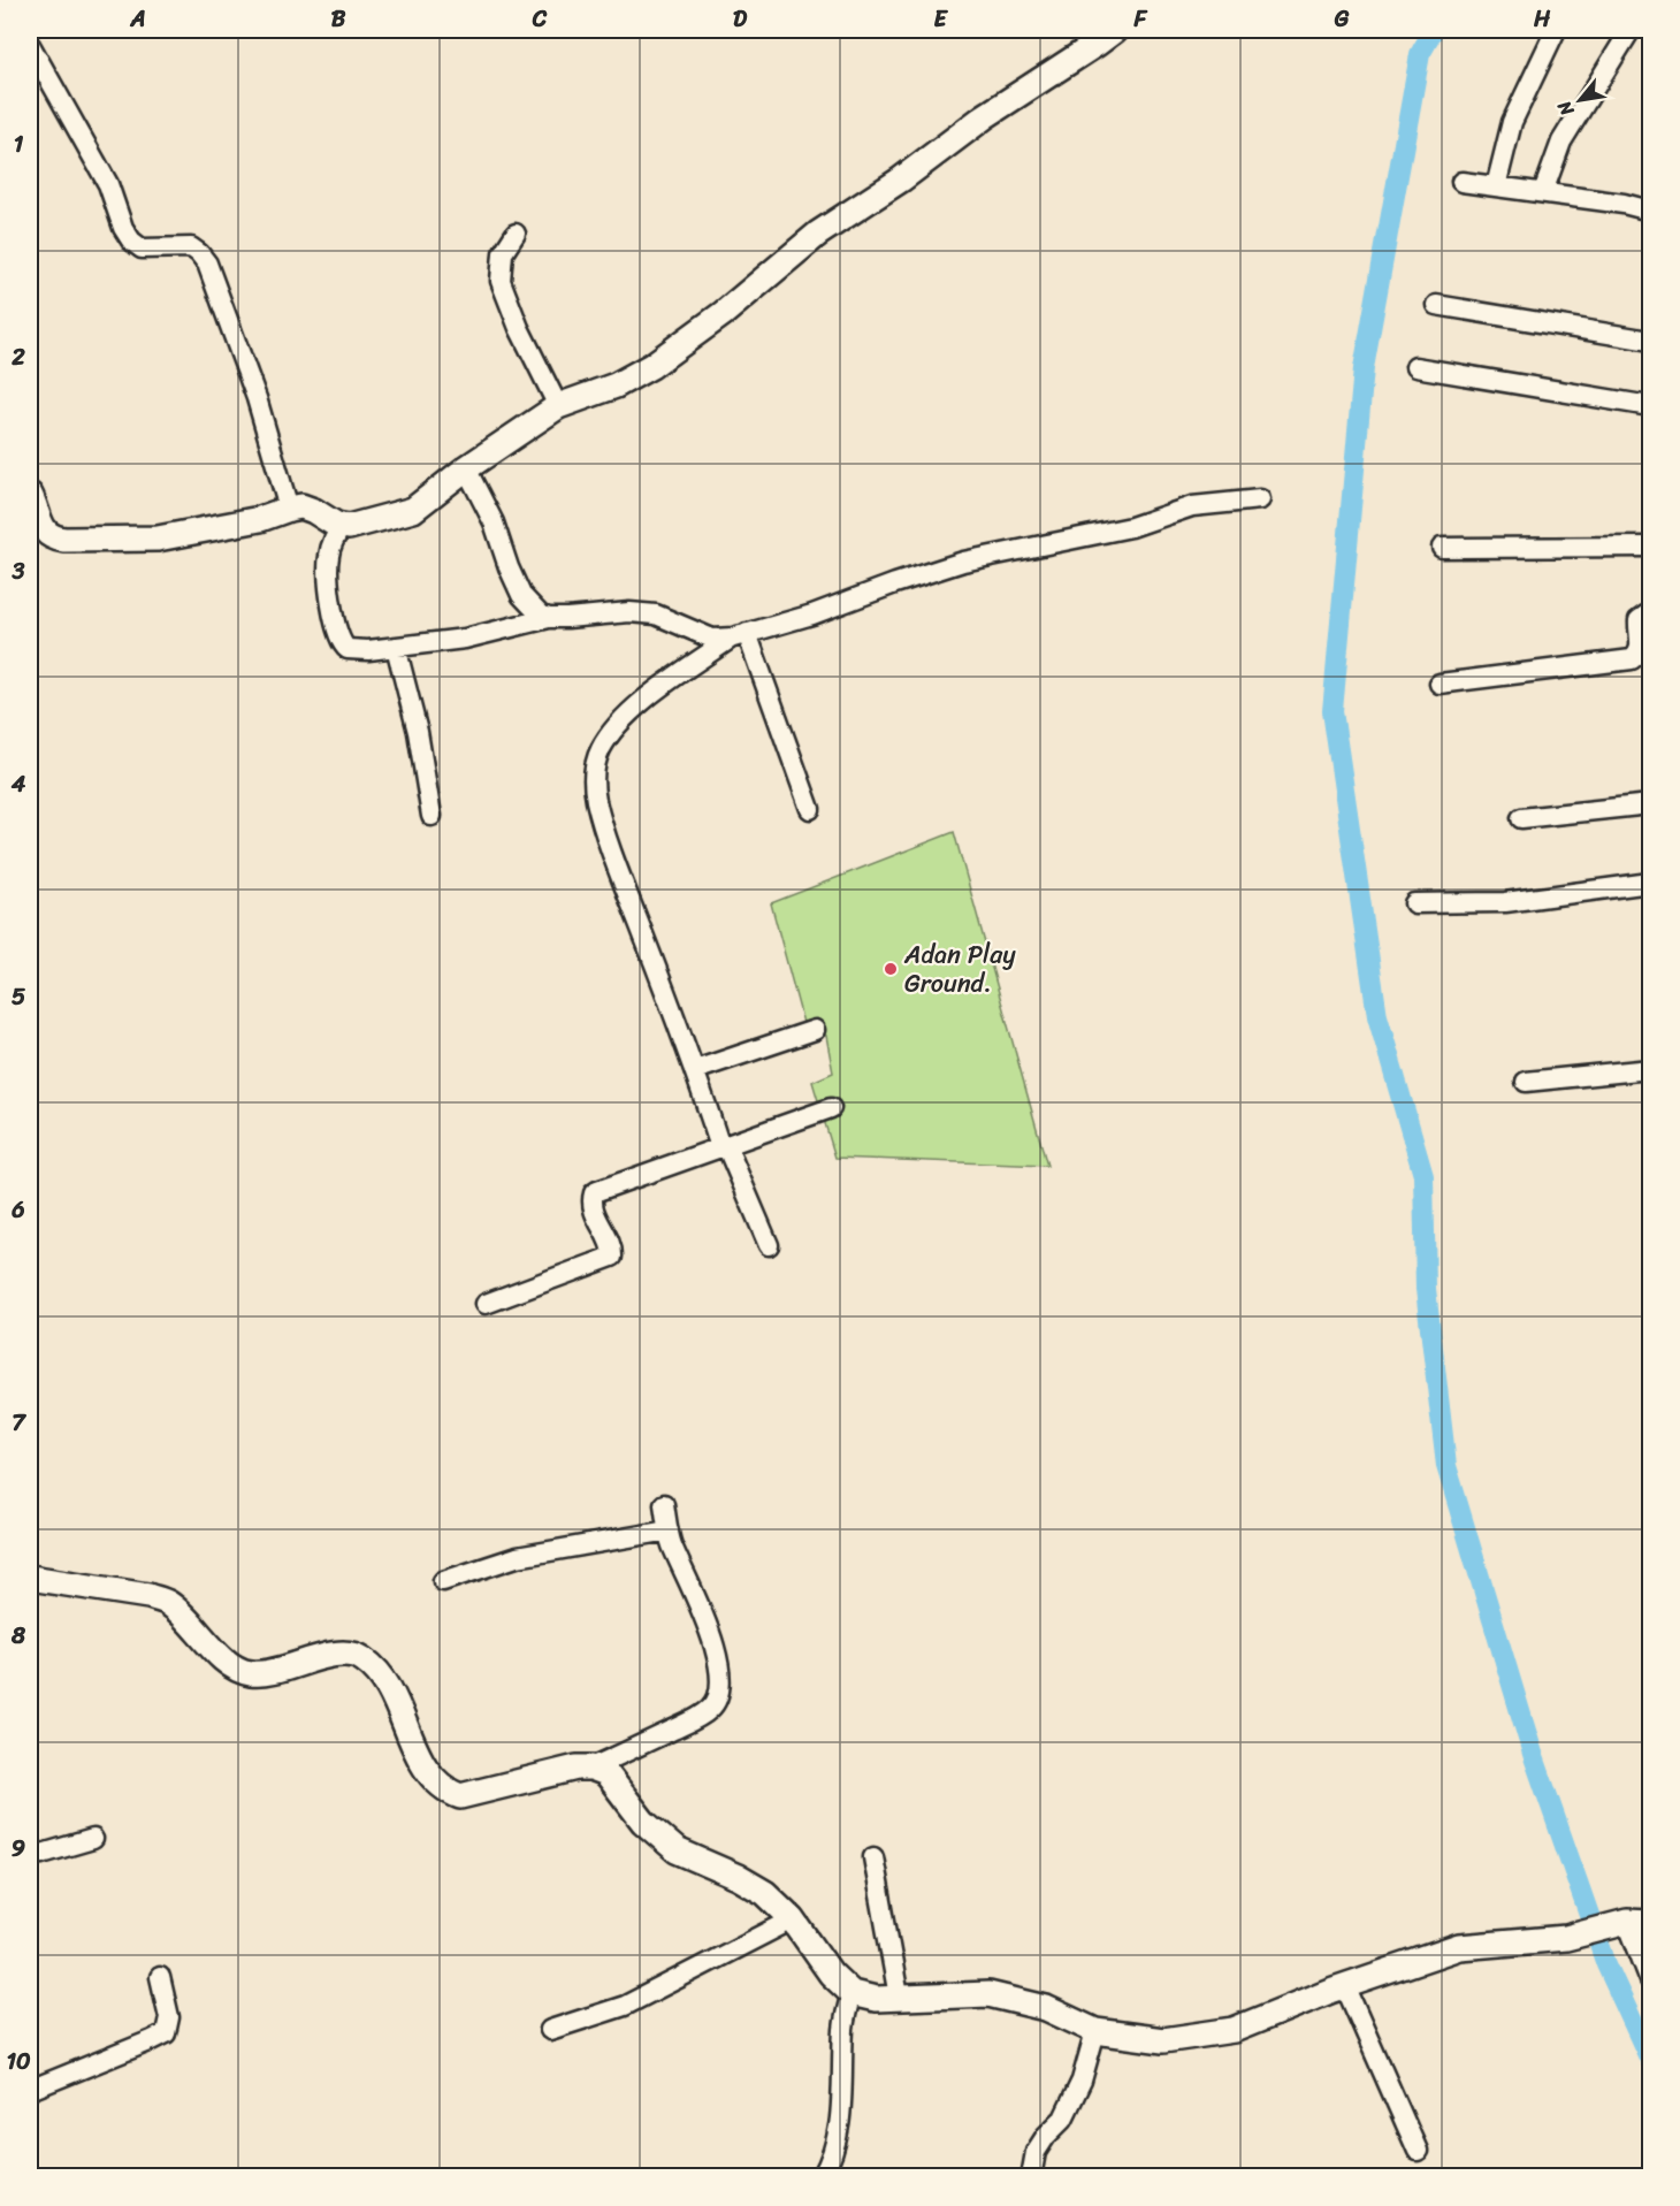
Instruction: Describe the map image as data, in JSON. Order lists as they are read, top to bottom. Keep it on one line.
{"places":["Adan Play Ground."],"north":"bottom left","grid":{"columns":["A","B","C","D","E","F","G","H"],"rows":["1","2","3","4","5","6","7","8","9","10"]}}
